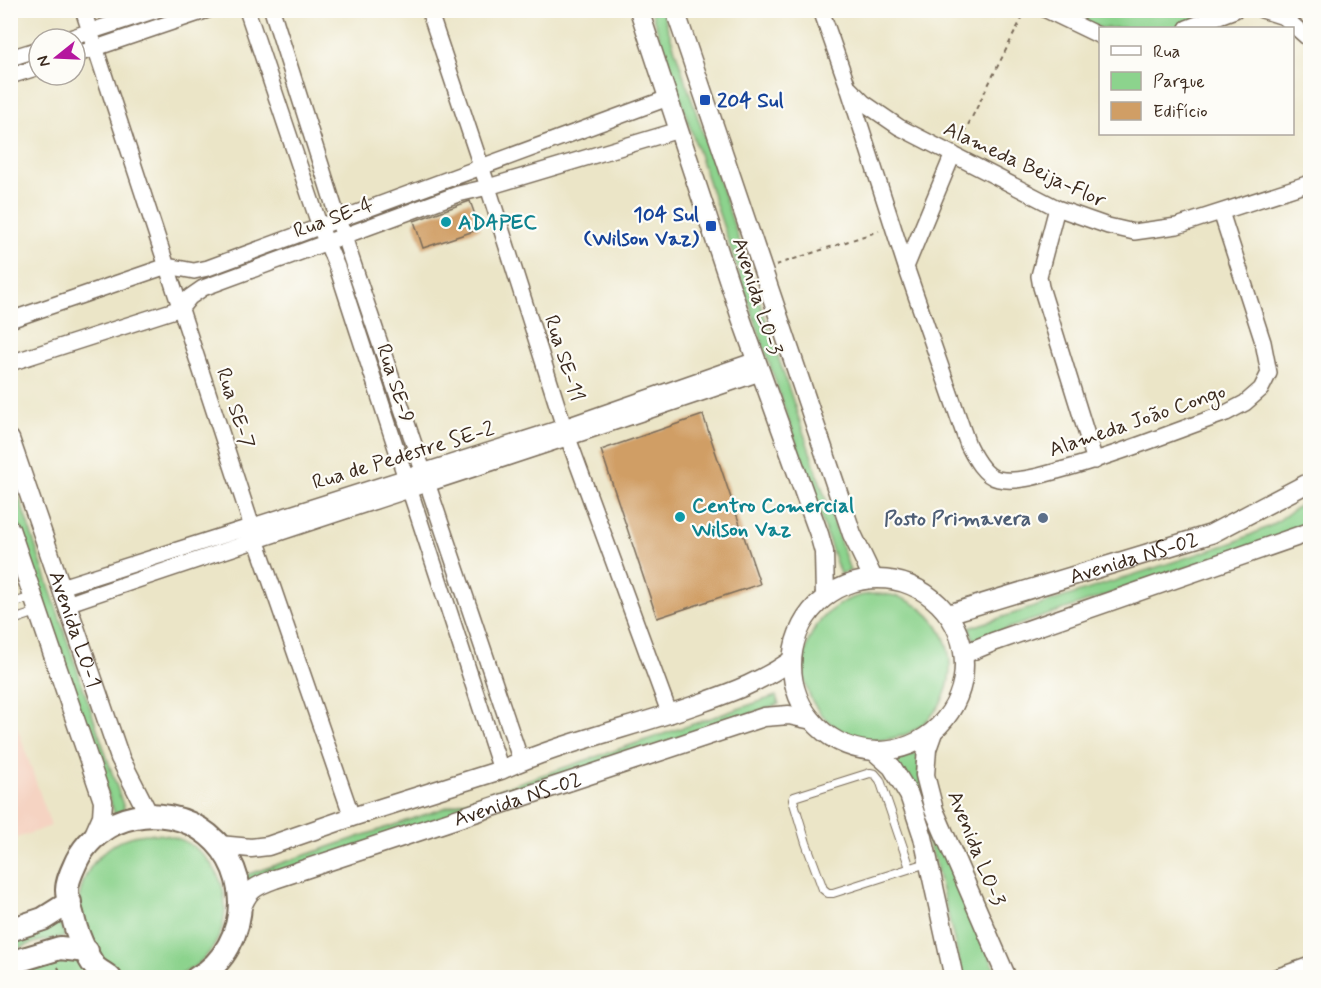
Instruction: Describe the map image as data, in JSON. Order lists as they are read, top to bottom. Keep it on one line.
{"streets":{"street":["Alameda Beija-Flor","Rua SE-4","Avenida LO-3","Rua SE-11","Rua SE-9","Rua SE-7","Alameda João Congo","Rua de Pedestre SE-2","Avenida NS-02","Avenida LO-1"]},"crossings":[["Alameda Beija-Flor","Alameda João Congo"],["Rua SE-4","Avenida LO-3"],["Rua SE-4","Rua SE-11"],["Rua SE-4","Rua SE-9"],["Rua SE-4","Rua SE-7"],["Avenida LO-3","Rua de Pedestre SE-2"],["Avenida LO-3","Avenida NS-02"],["Rua SE-11","Rua de Pedestre SE-2"],["Rua SE-11","Avenida NS-02"],["Rua SE-9","Rua de Pedestre SE-2"],["Rua SE-9","Avenida NS-02"],["Rua SE-7","Rua de Pedestre SE-2"],["Rua SE-7","Avenida NS-02"],["Rua de Pedestre SE-2","Avenida LO-1"]],"places":{"transit":["204 Sul","104 Sul (Wilson Vaz)"],"other":["ADAPEC","Centro Comercial Wilson Vaz","Posto Primavera"]},"legend":["Rua","Parque","Edifício"],"north":"left"}
